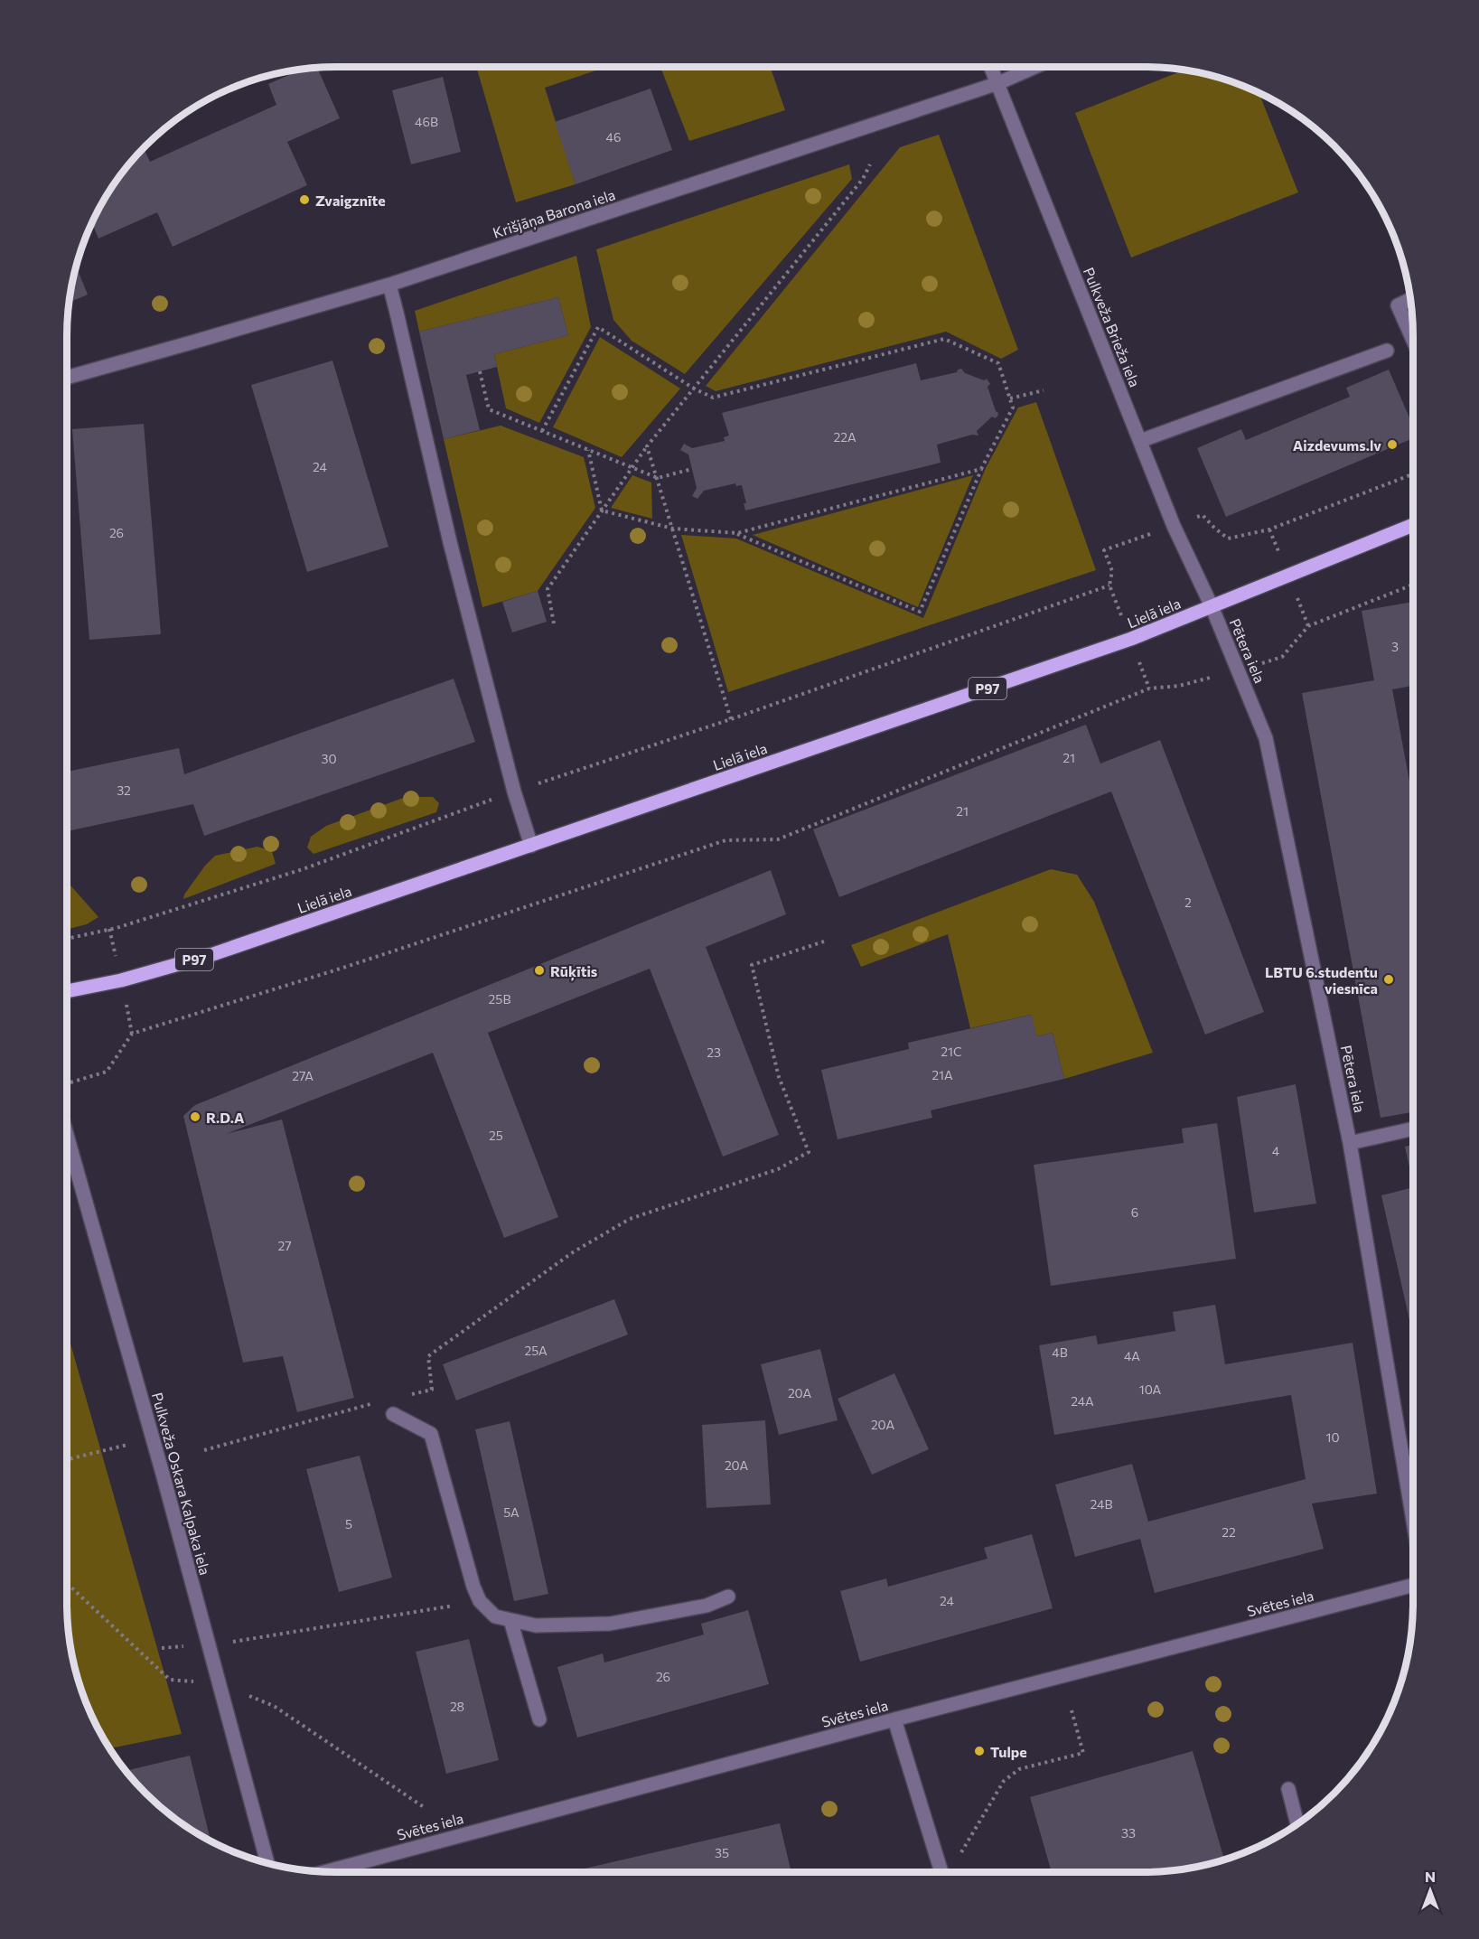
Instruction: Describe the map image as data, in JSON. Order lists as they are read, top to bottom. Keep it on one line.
{"streets":{"main road":["Lielā iela","P97"],"street":["Krišjāņa Barona iela","Pulkveža Brieža iela","Pētera iela","Pulkveža Oskara Kalpaka iela","Svētes iela"]},"crossings":[["Krišjāņa Barona iela","Pulkveža Brieža iela"],["Pulkveža Brieža iela","Lielā iela"],["Pulkveža Brieža iela","Pētera iela"],["Lielā iela","Pētera iela"]],"places":["Zvaigznīte","Aizdevums.lv","Rūķītis","LBTU 6.studentu viesnīca","R.D.A","Tulpe"],"house_numbers":["46B","46","22A","24","26","3","21","30","32","21","2","25B","21C","23","21A","27A","25","4","6","27","25A","4B","4A","10A","20A","24A","20A","10","20A","24B","5A","5","22","24","26","28","33","35"],"north":"top"}
